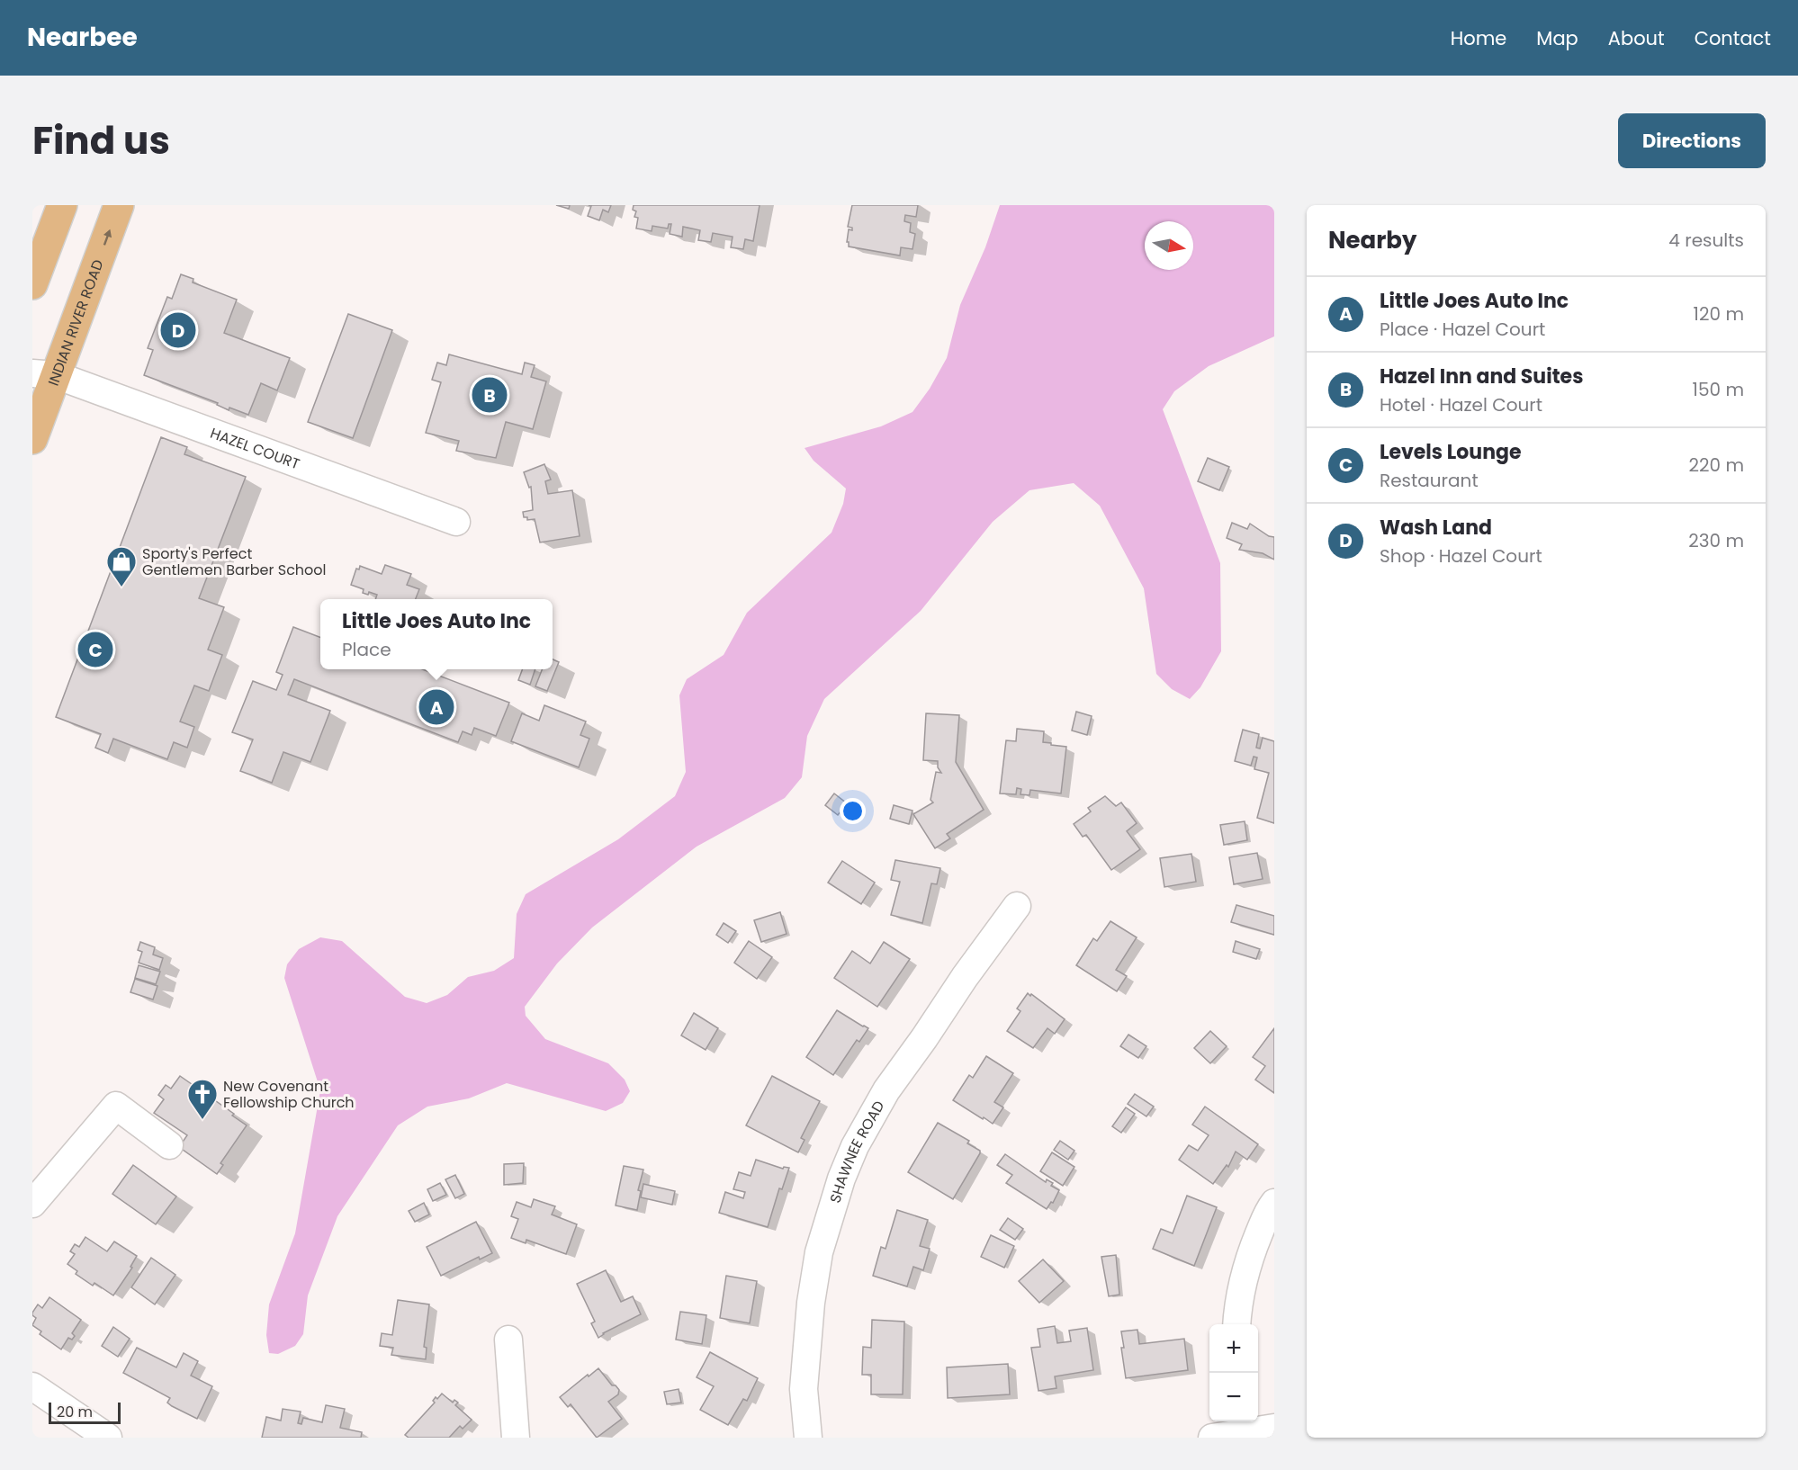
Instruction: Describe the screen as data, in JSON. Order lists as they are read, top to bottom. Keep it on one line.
{"streets":{"main road":["INDIAN RIVER ROAD"],"street":["HAZEL COURT","SHAWNEE ROAD"]},"crossings":[["INDIAN RIVER ROAD","HAZEL COURT"]],"places":{"shop":["Sporty's Perfect Gentlemen Barber School"],"church":["New Covenant Fellowship Church"]},"scale_bar":"20 m","north":"right","page":{"header":"Nearbee","nav":["Home","Map","About","Contact"],"title":"Find us","buttons":"Directions","heading":["Nearby","4 results"],"list":[{"mark":"A","name":"Little Joes Auto Inc","note":"Place · Hazel Court","value":"120 m"},{"mark":"B","name":"Hazel Inn and Suites","note":"Hotel · Hazel Court","value":"150 m"},{"mark":"C","name":"Levels Lounge","note":"Restaurant","value":"220 m"},{"mark":"D","name":"Wash Land","note":"Shop · Hazel Court","value":"230 m"}],"pins":["D","B","C","A"],"popup":["Little Joes Auto Inc","Place"],"map_buttons":["+","−"],"scale":"20 m"}}
